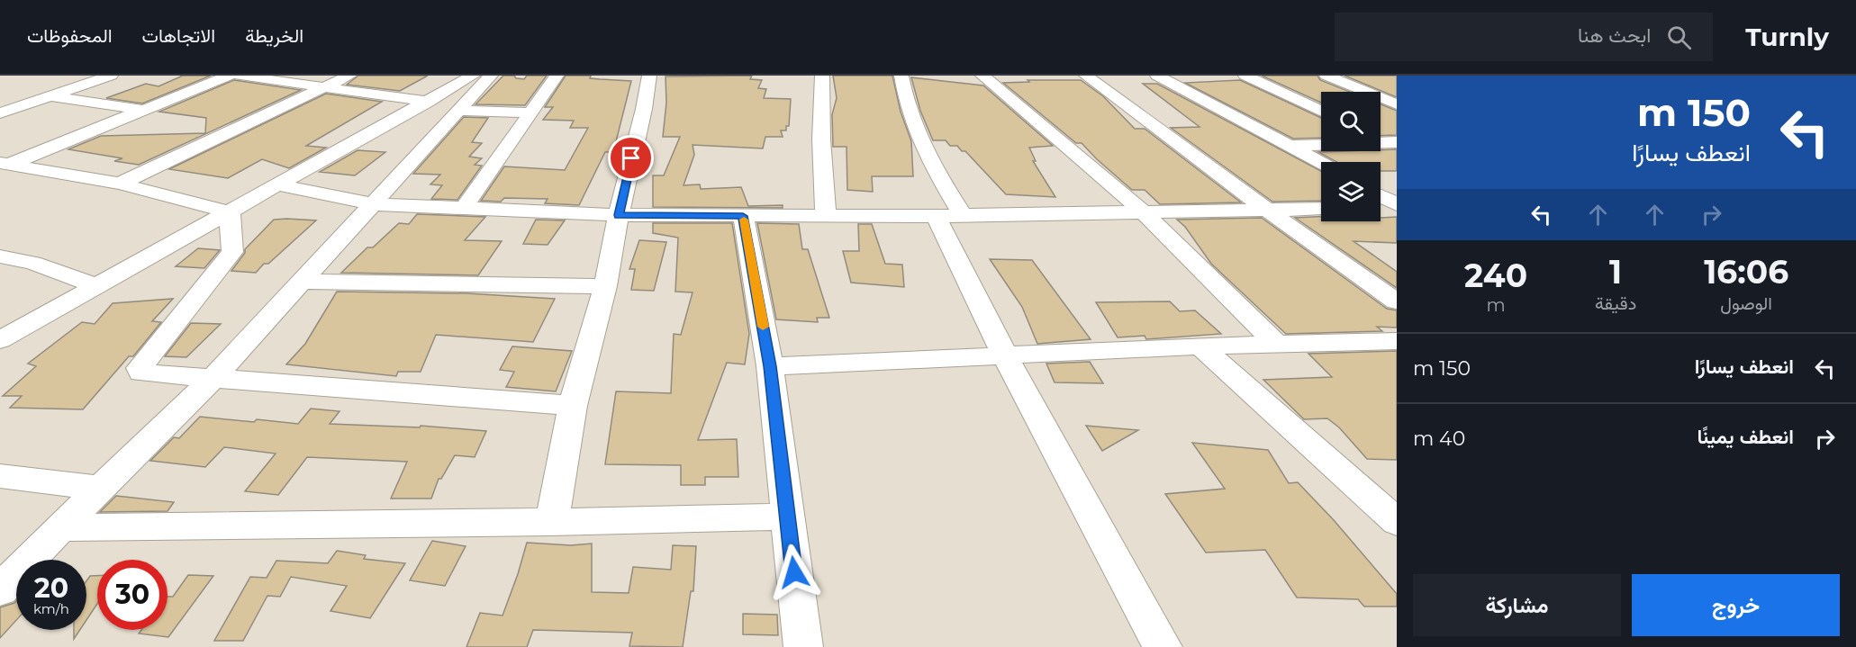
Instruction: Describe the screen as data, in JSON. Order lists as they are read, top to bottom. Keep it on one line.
{"page":{"header":"Turnly","search":"ابحث هنا","nav":["الخريطة","الاتجاهات","المحفوظات"],"turn":["150 m","انعطف يسارًا"],"eta":["16:06","الوصول","1","دقيقة","240","m"],"list":[{"name":"انعطف يسارًا","value":"150 m"},{"name":"انعطف يمينًا","value":"40 m"}],"speed":"20 km/h","limit":"30","buttons":["خروج","مشاركة"]}}
